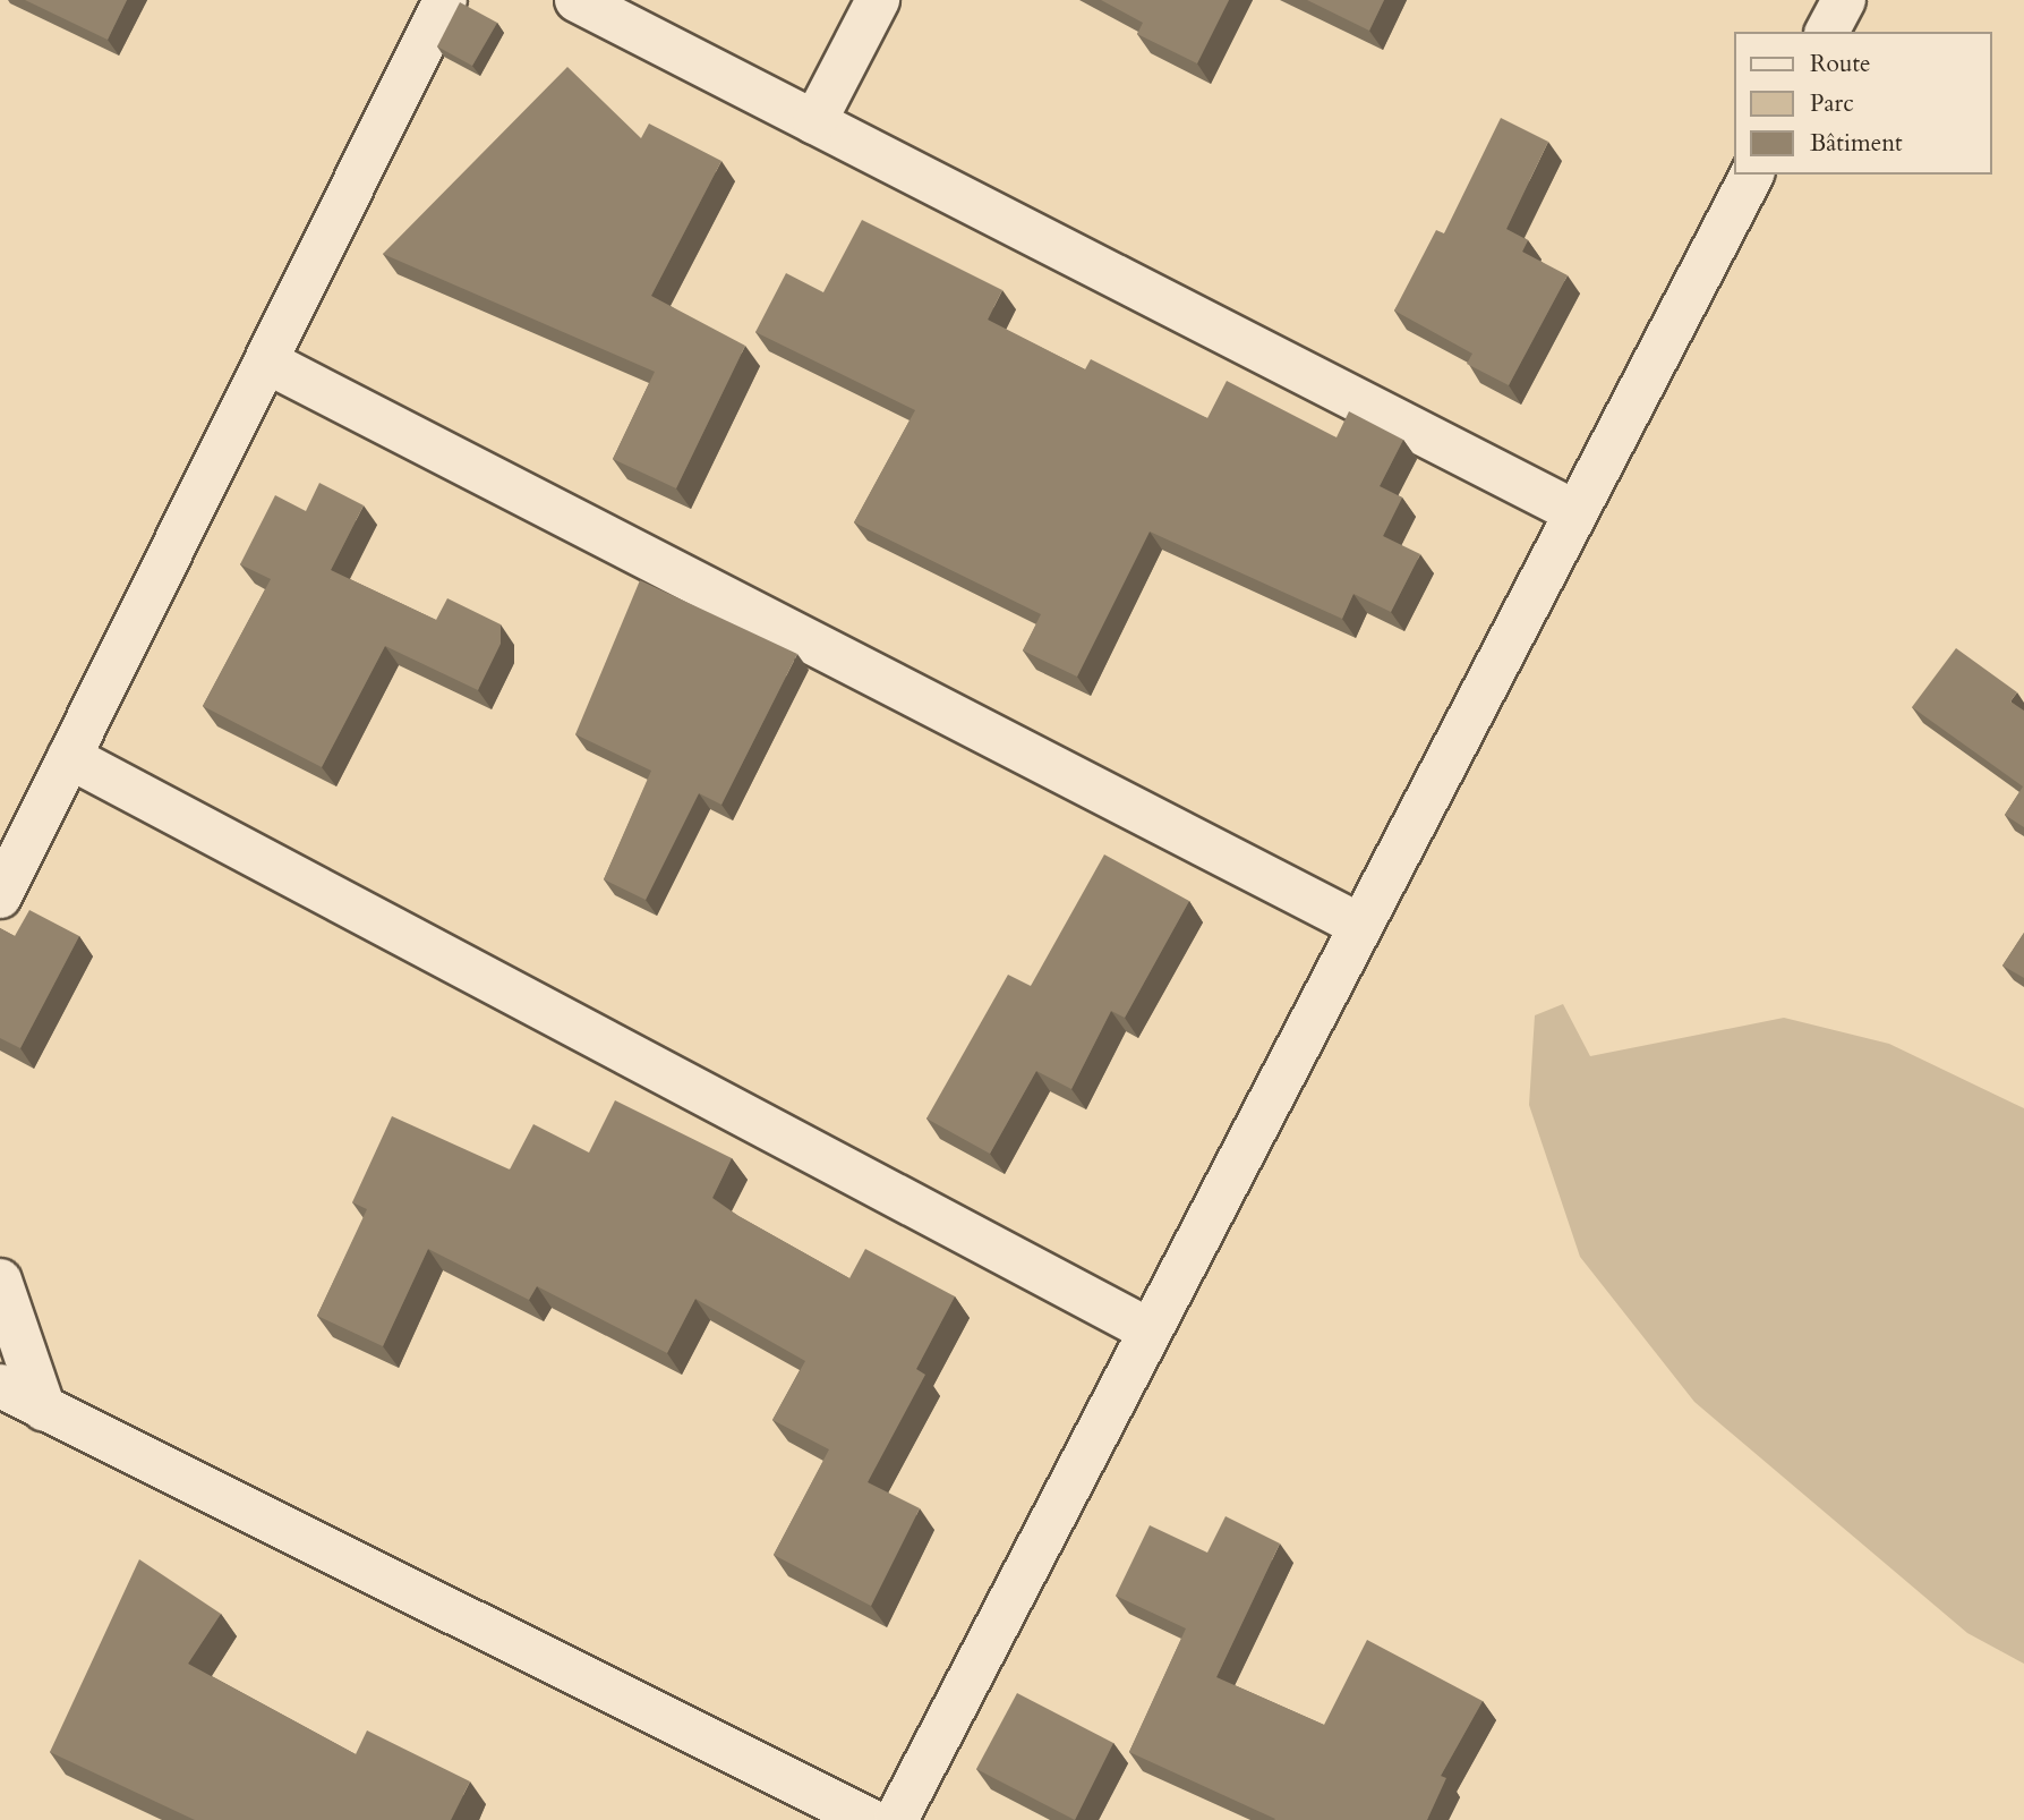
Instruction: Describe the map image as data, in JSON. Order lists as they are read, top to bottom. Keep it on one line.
{"legend":["Route","Parc","Bâtiment"]}
